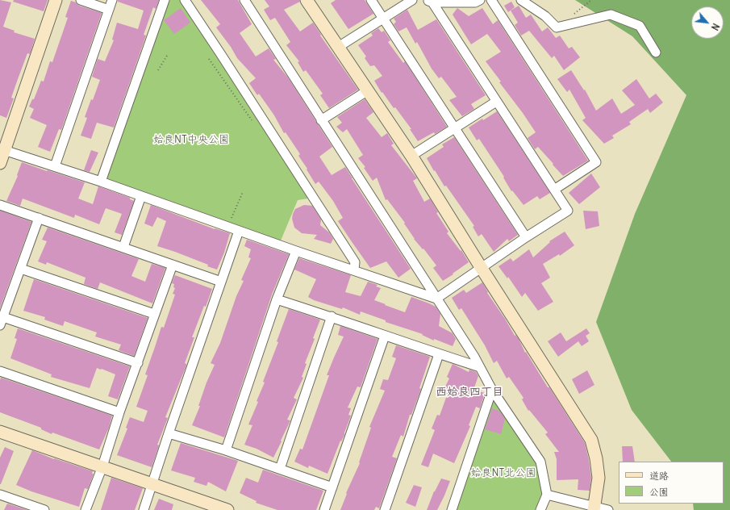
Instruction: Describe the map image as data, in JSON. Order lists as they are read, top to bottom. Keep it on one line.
{"districts":["西姶良四丁目"],"parks":["姶良NT中央公園","姶良NT北公園"],"legend":["道路","公園"],"north":"bottom right"}
